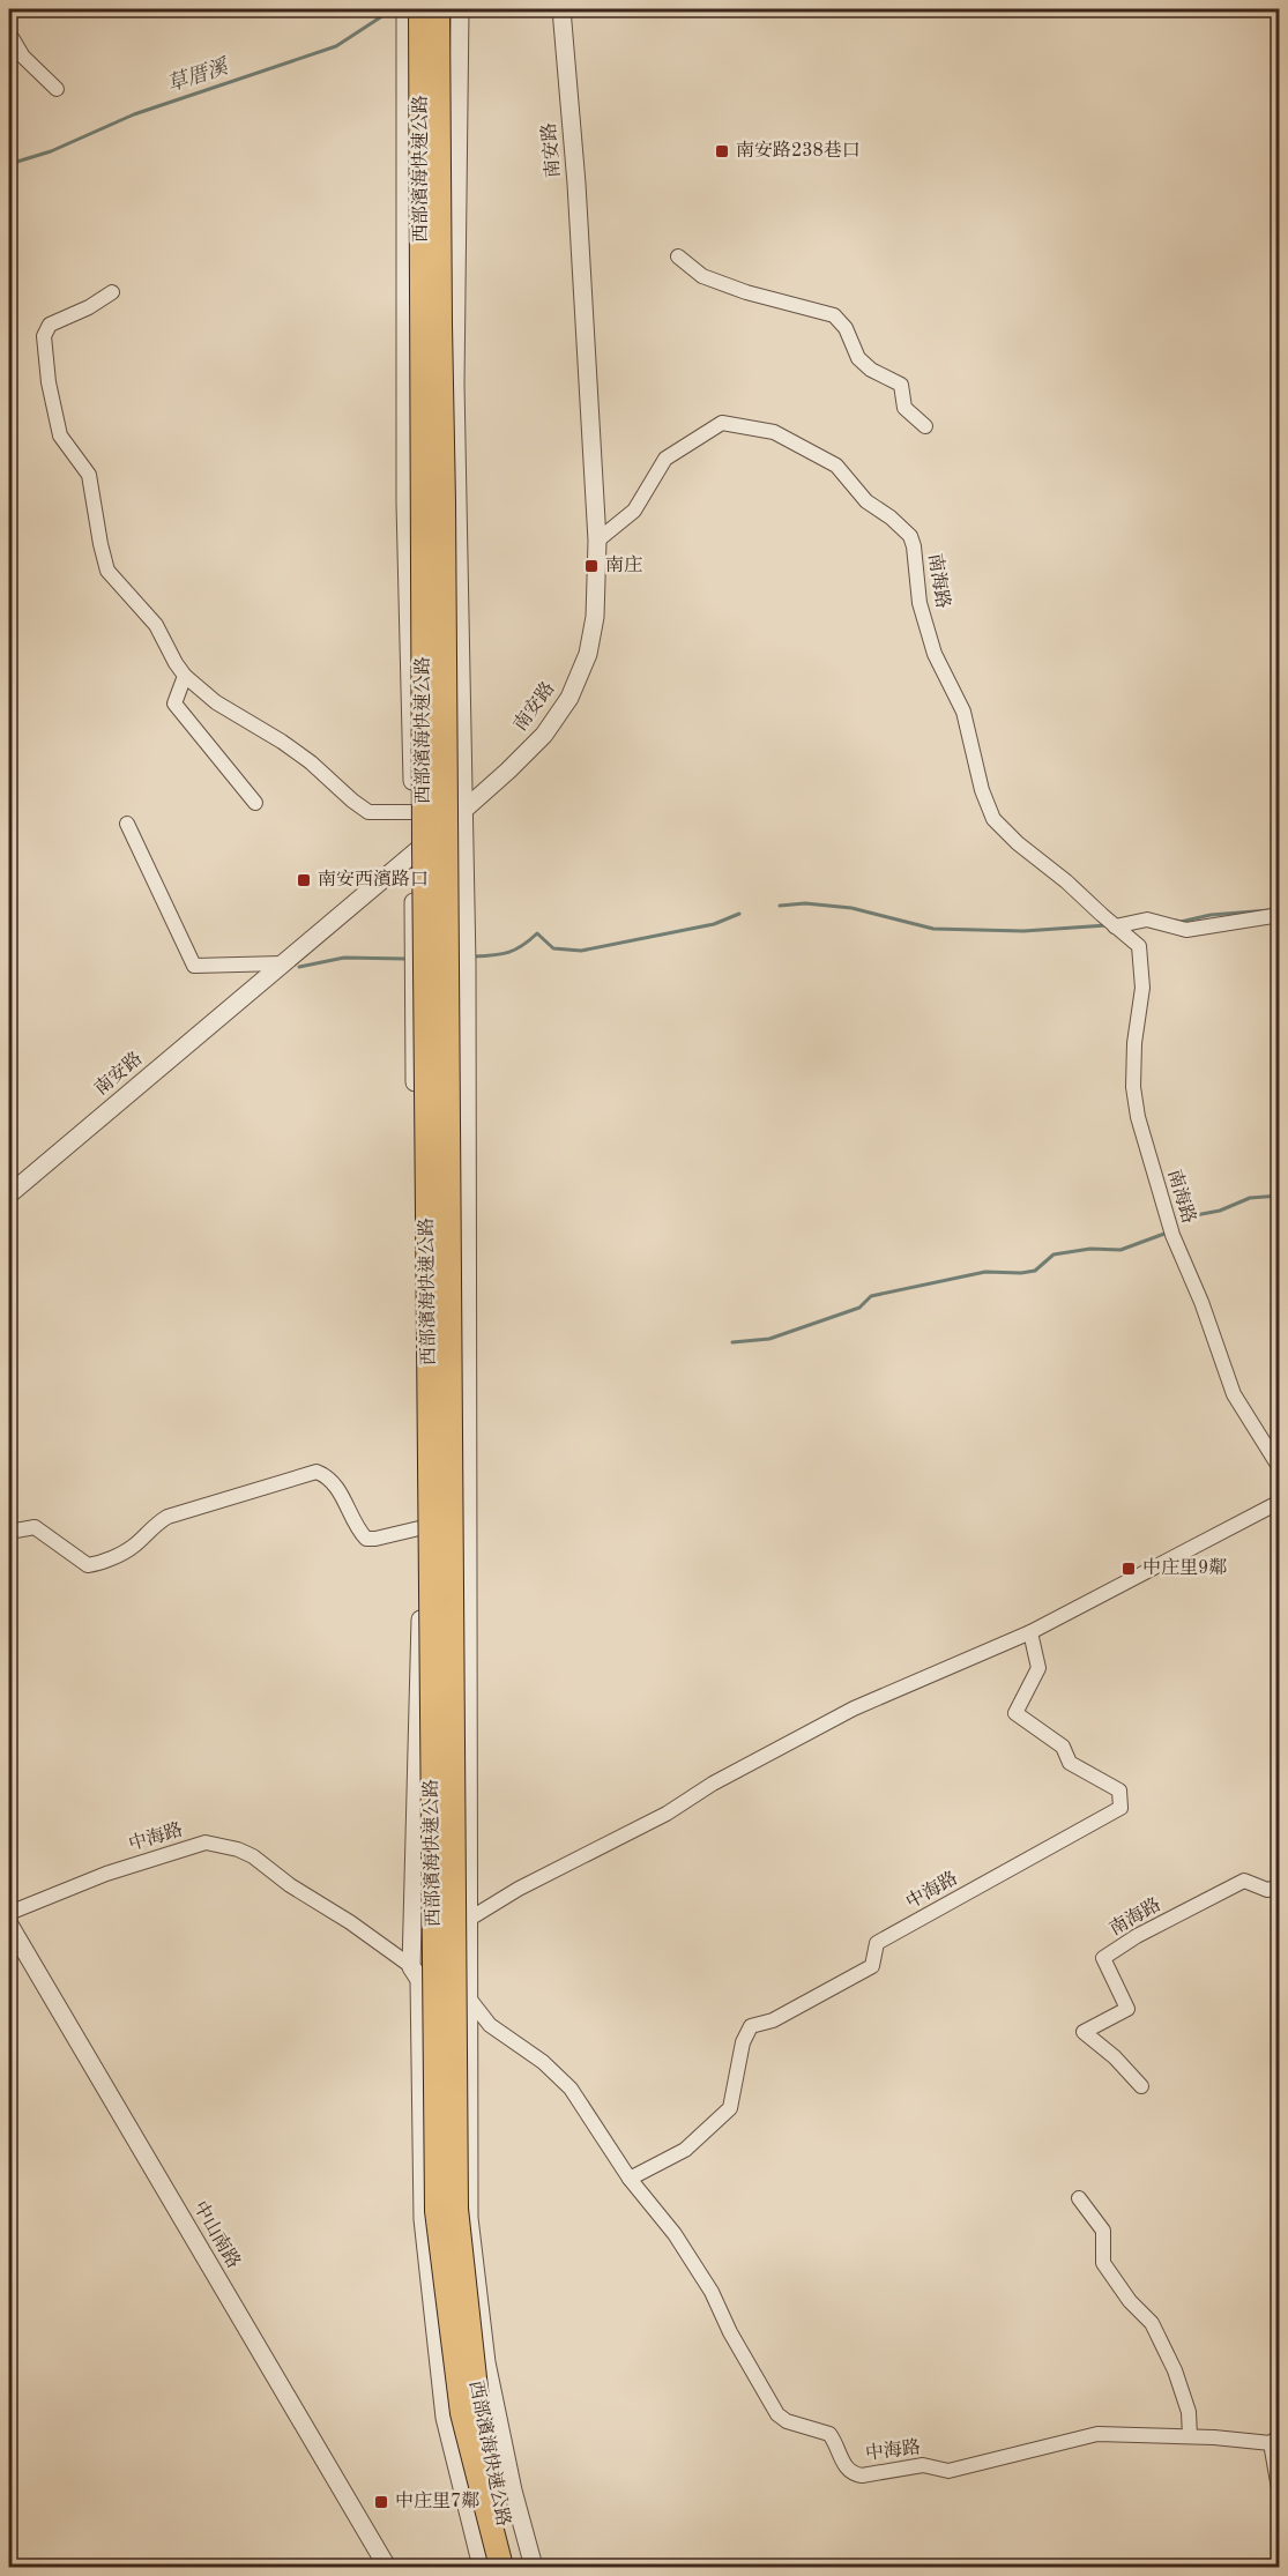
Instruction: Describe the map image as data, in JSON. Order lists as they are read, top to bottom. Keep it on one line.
{"streets":{"highway":["西部濱海快速公路"],"street":["南安路","南海路","中海路","中山南路"]},"crossings":[["南安路","南海路"]],"water":["草厝溪"],"places":{"transit":["南安路238巷口","南庄","南安西濱路口","中庄里9鄰","中庄里7鄰"]}}
